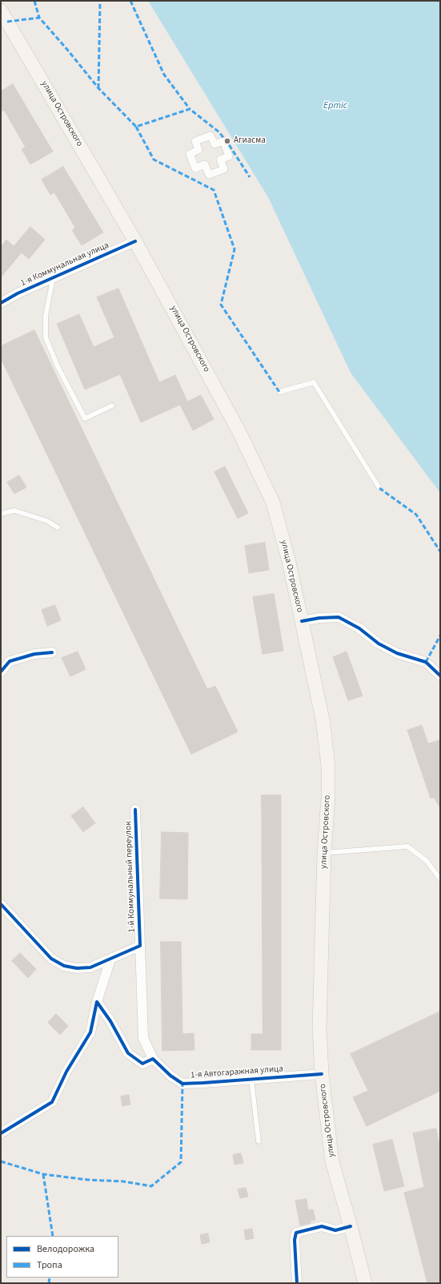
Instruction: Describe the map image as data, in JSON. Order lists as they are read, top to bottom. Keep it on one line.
{"streets":{"main road":["улица Островского"],"street":["1-я Коммунальная улица","1-й Коммунальный переулок","1-я Автогаражная улица"]},"crossings":[["улица Островского","1-я Коммунальная улица"],["улица Островского","1-я Автогаражная улица"],["1-й Коммунальный переулок","1-я Автогаражная улица"]],"water":["Ертіс"],"places":["Агиасма"],"legend":["Велодорожка","Тропа"]}
